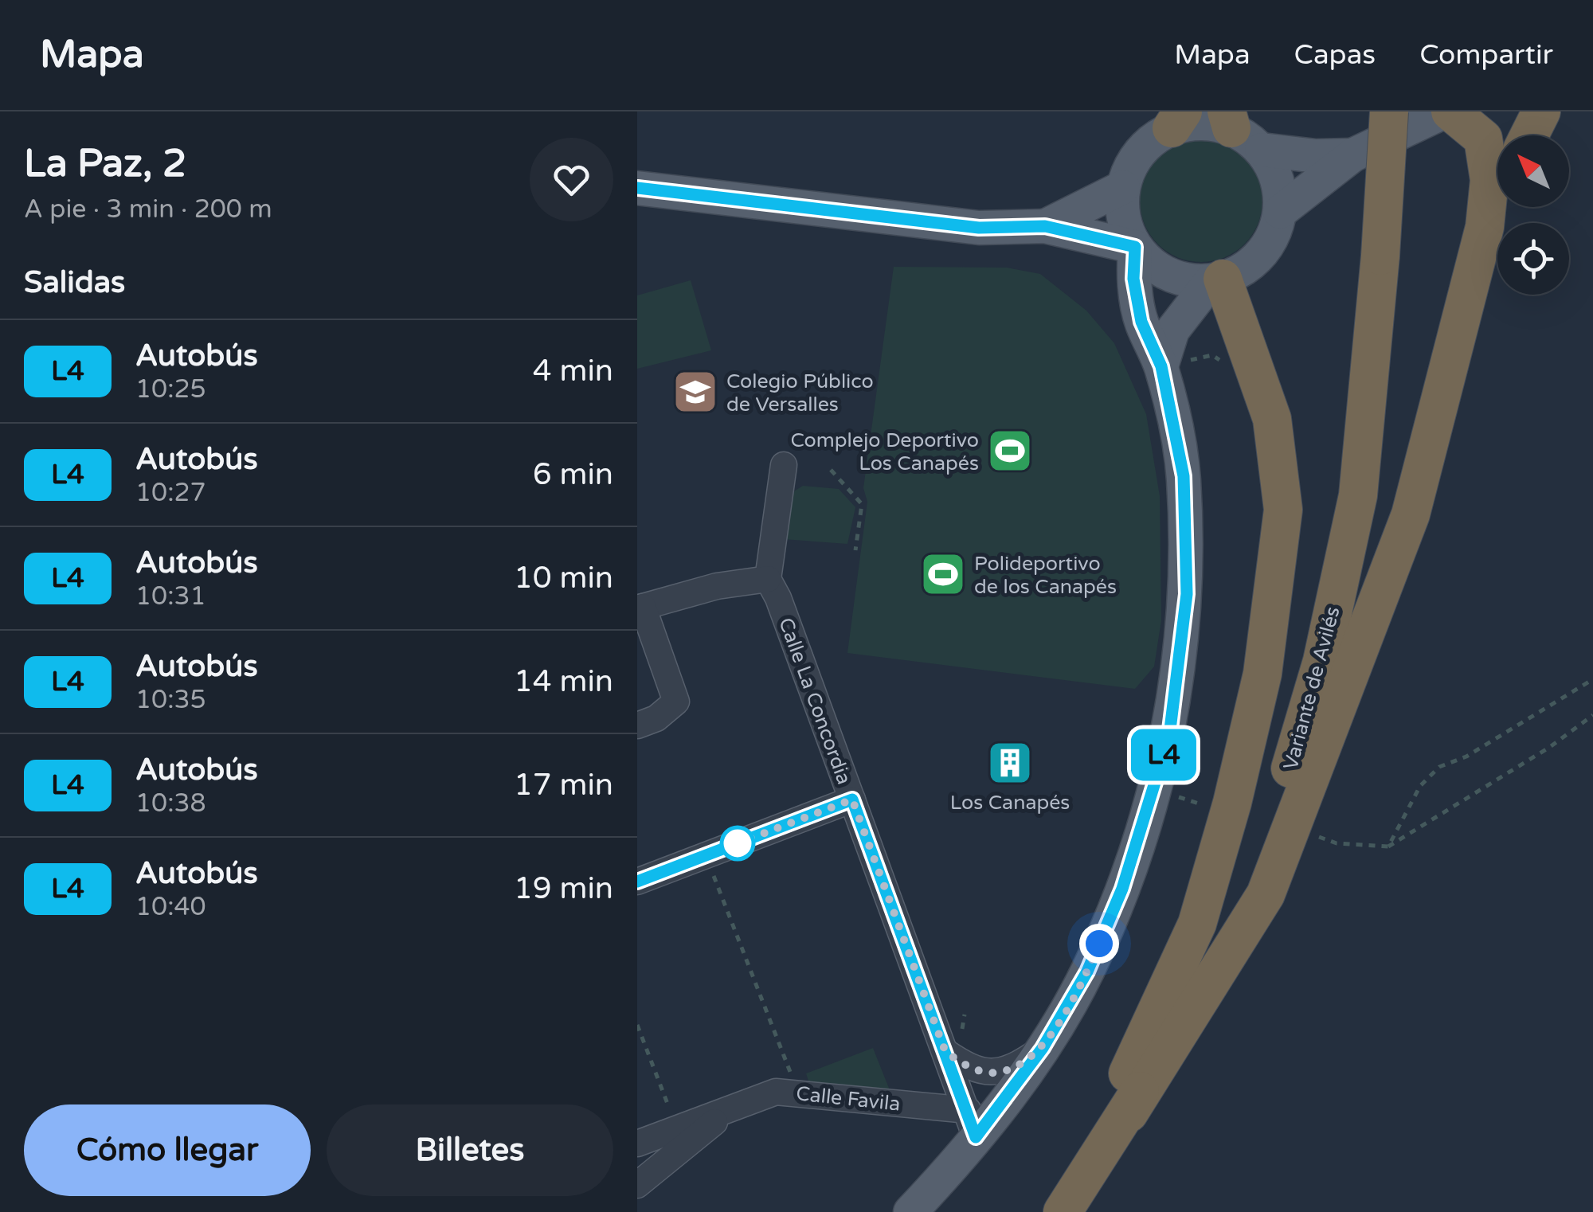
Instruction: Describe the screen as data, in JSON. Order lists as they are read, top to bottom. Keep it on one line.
{"streets":{"highway":["Variante de Avilés"],"street":["Calle La Concordia","Calle Favila"]},"crossings":[["Calle La Concordia","Calle Favila"]],"places":{"school or university":["Colegio Público de Versalles"],"sports":["Complejo Deportivo Los Canapés","Polideportivo de los Canapés"],"building":["Los Canapés"]},"lines":["bus line L4"],"north":"top left","page":{"header":"Mapa","nav":["Mapa","Capas","Compartir"],"heading":[["La Paz, 2","A pie · 3 min · 200 m"],"Salidas"],"on_map":"L4","list":[{"mark":"L4","name":"Autobús","note":"10:25","value":"4 min"},{"mark":"L4","name":"Autobús","note":"10:27","value":"6 min"},{"mark":"L4","name":"Autobús","note":"10:31","value":"10 min"},{"mark":"L4","name":"Autobús","note":"10:35","value":"14 min"},{"mark":"L4","name":"Autobús","note":"10:38","value":"17 min"},{"mark":"L4","name":"Autobús","note":"10:40","value":"19 min"}],"buttons":["Cómo llegar","Billetes"]}}
